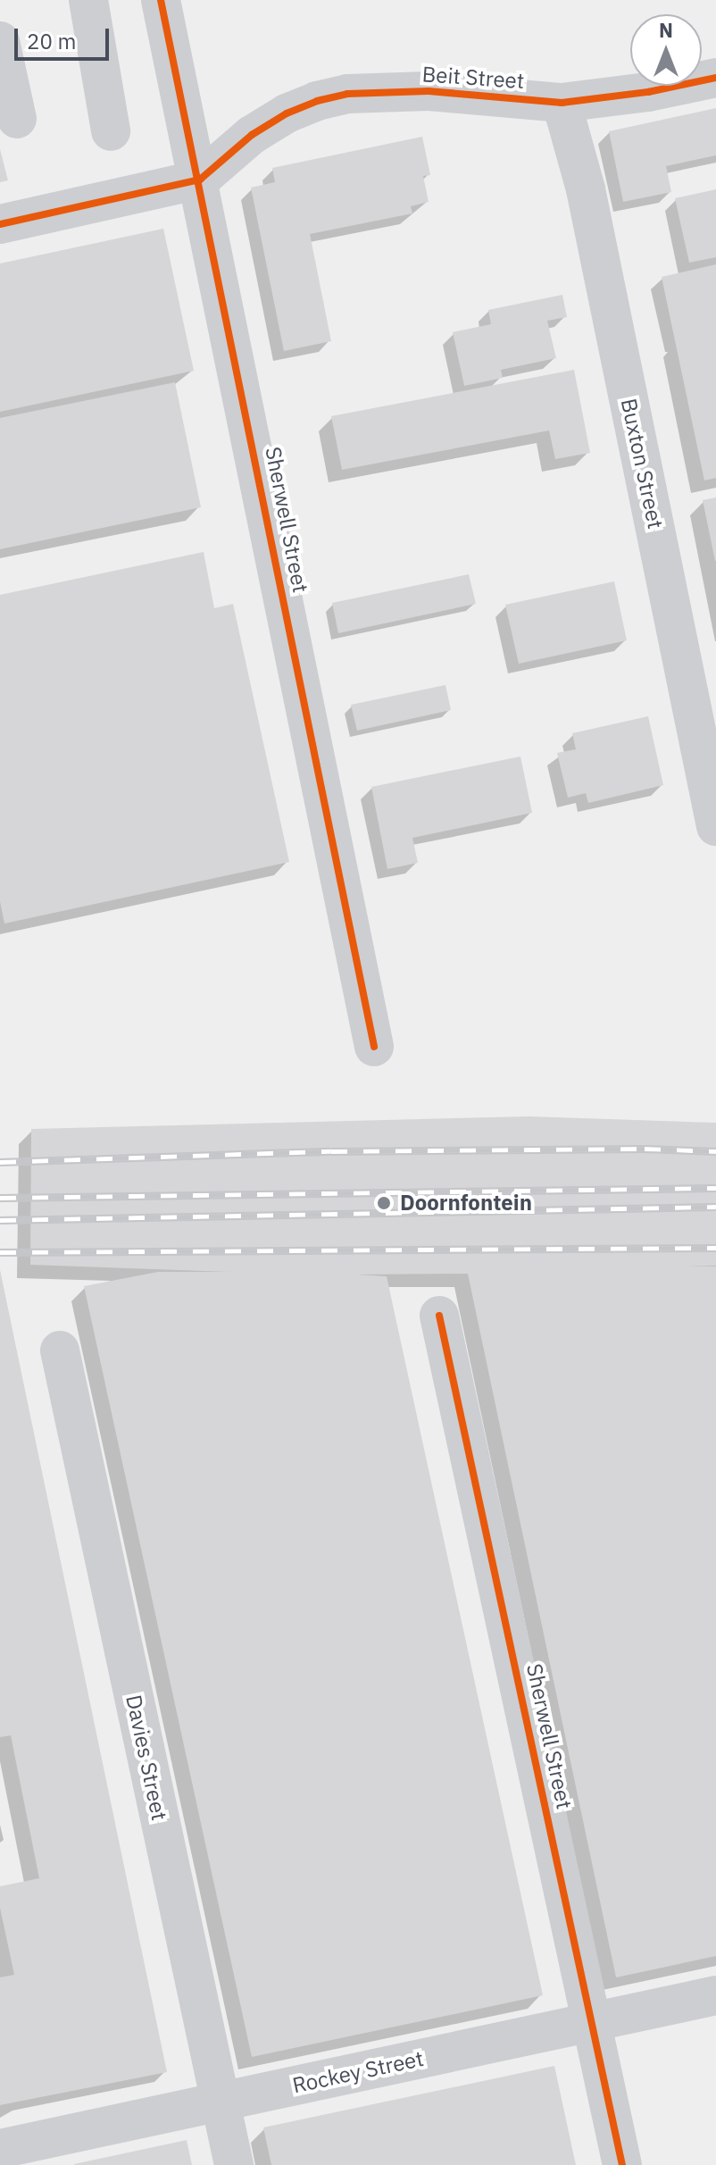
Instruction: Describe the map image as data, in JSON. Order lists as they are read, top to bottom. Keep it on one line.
{"streets":{"street":["Beit Street","Buxton Street","Sherwell Street","Davies Street","Rockey Street"]},"crossings":[["Beit Street","Buxton Street"],["Beit Street","Sherwell Street"],["Sherwell Street","Rockey Street"],["Davies Street","Rockey Street"]],"places":["Doornfontein"],"scale_bar":"20 m","north":"top"}
